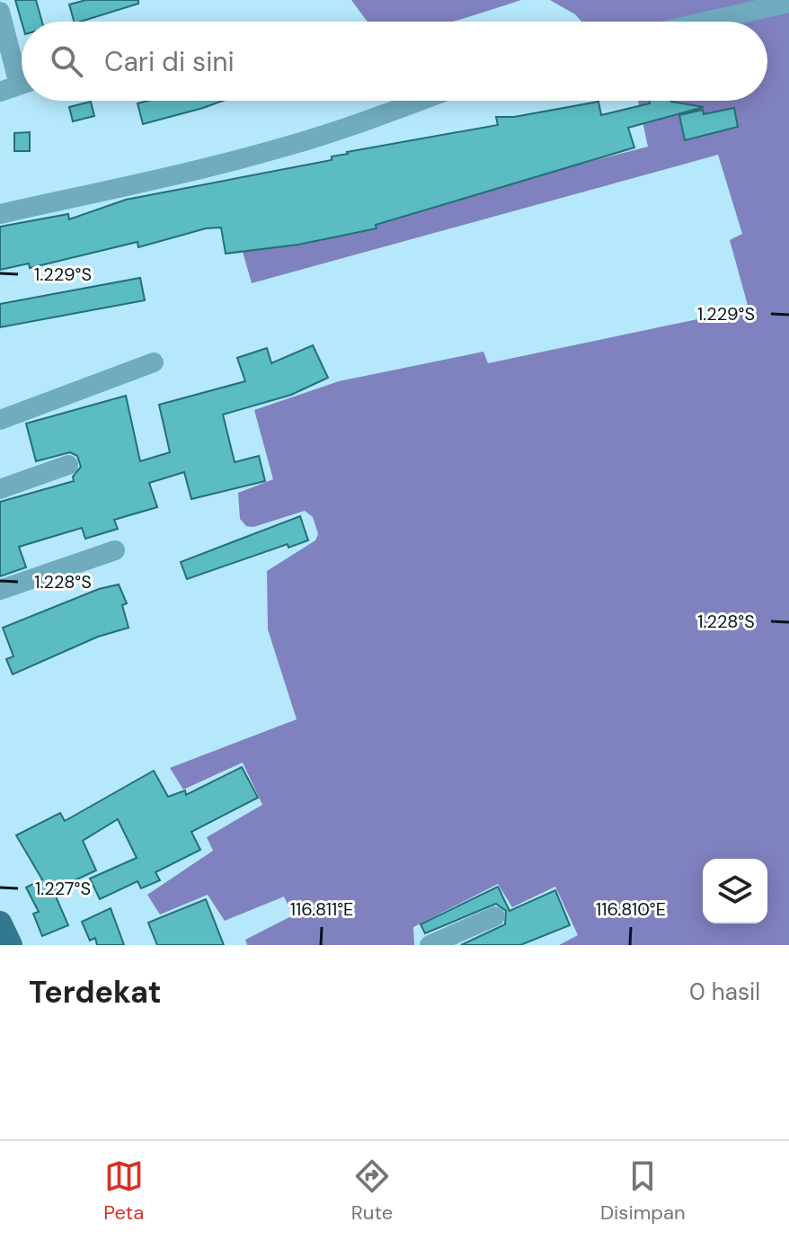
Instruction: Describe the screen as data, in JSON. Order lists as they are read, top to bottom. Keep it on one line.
{"page":{"search":"Cari di sini","heading":["Terdekat","0 hasil"],"nav":["Peta","Rute","Disimpan"]},"coordinates":["1.229°S","1.228°S","1.227°S","116.811°E","116.810°E"]}
